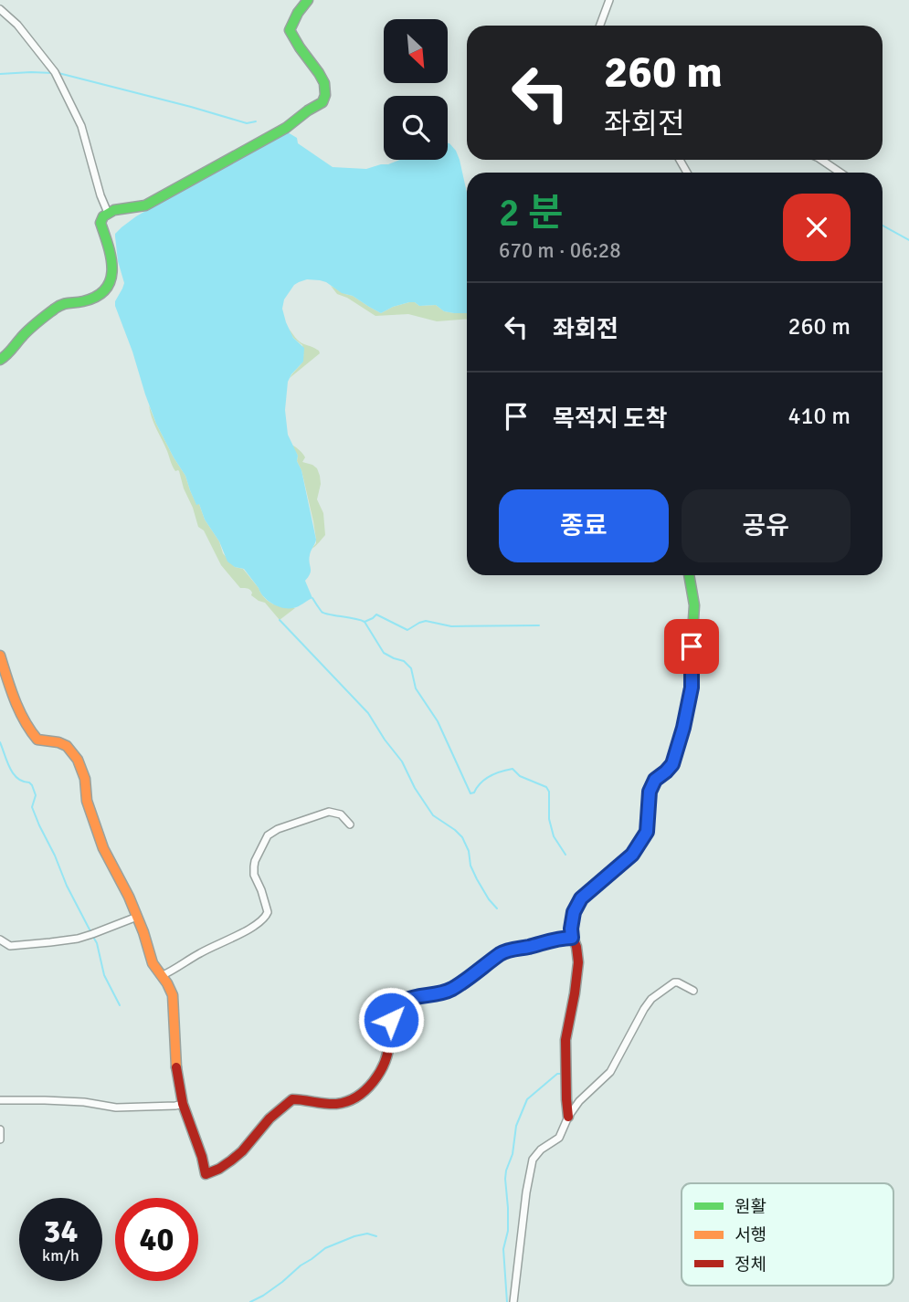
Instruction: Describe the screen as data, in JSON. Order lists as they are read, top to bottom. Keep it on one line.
{"legend":["원활","서행","정체"],"north":"bottom right","page":{"turn":["260 m","좌회전"],"heading":["2 분","670 m · 06:28"],"list":[{"name":"좌회전","value":"260 m"},{"name":"목적지 도착","value":"410 m"}],"buttons":["종료","공유"],"speed":"34 km/h","limit":"40"}}
